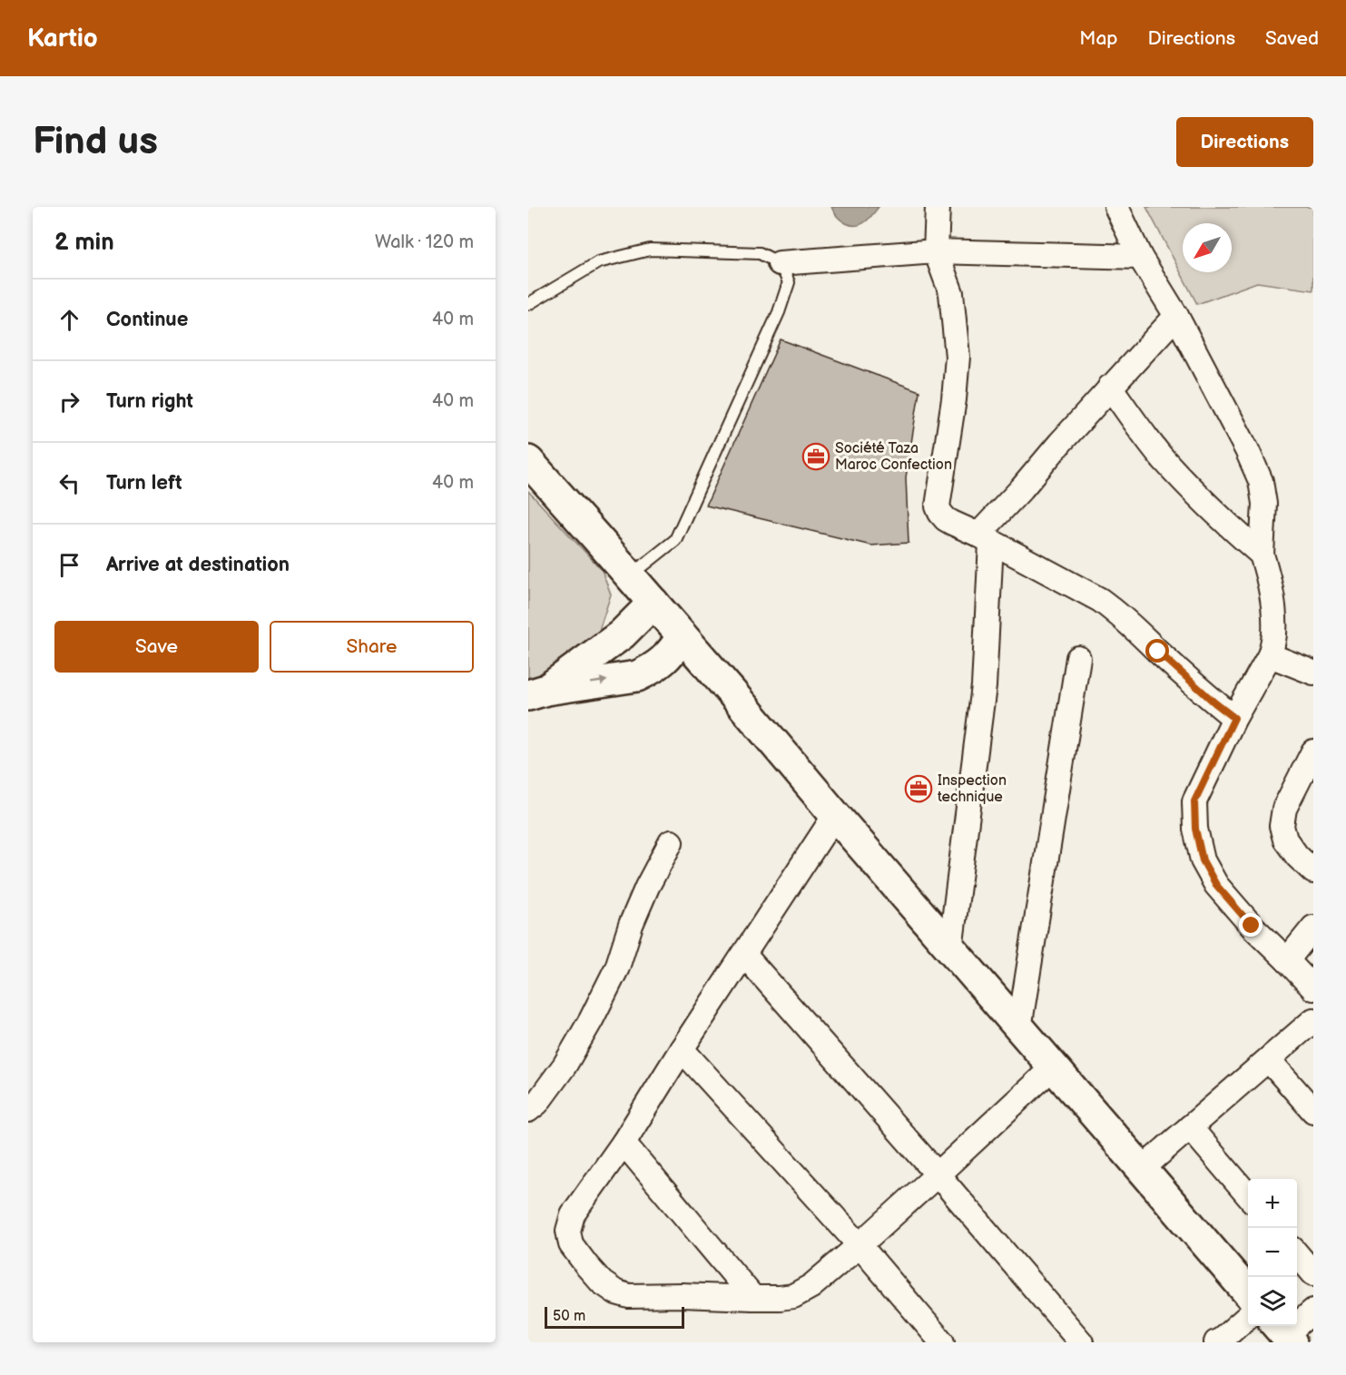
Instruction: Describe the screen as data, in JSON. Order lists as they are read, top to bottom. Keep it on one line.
{"places":{"office":["Société Taza Maroc Confection","Inspection technique"]},"scale_bar":"50 m","north":"bottom left","page":{"header":"Kartio","nav":["Map","Directions","Saved"],"buttons":["Directions",["Save","Share"]],"title":"Find us","heading":["2 min","Walk · 120 m"],"list":[["Continue","40 m"],["Turn right","40 m"],["Turn left","40 m"],"Arrive at destination"],"map_buttons":["+","−"],"scale":"50 m"}}
